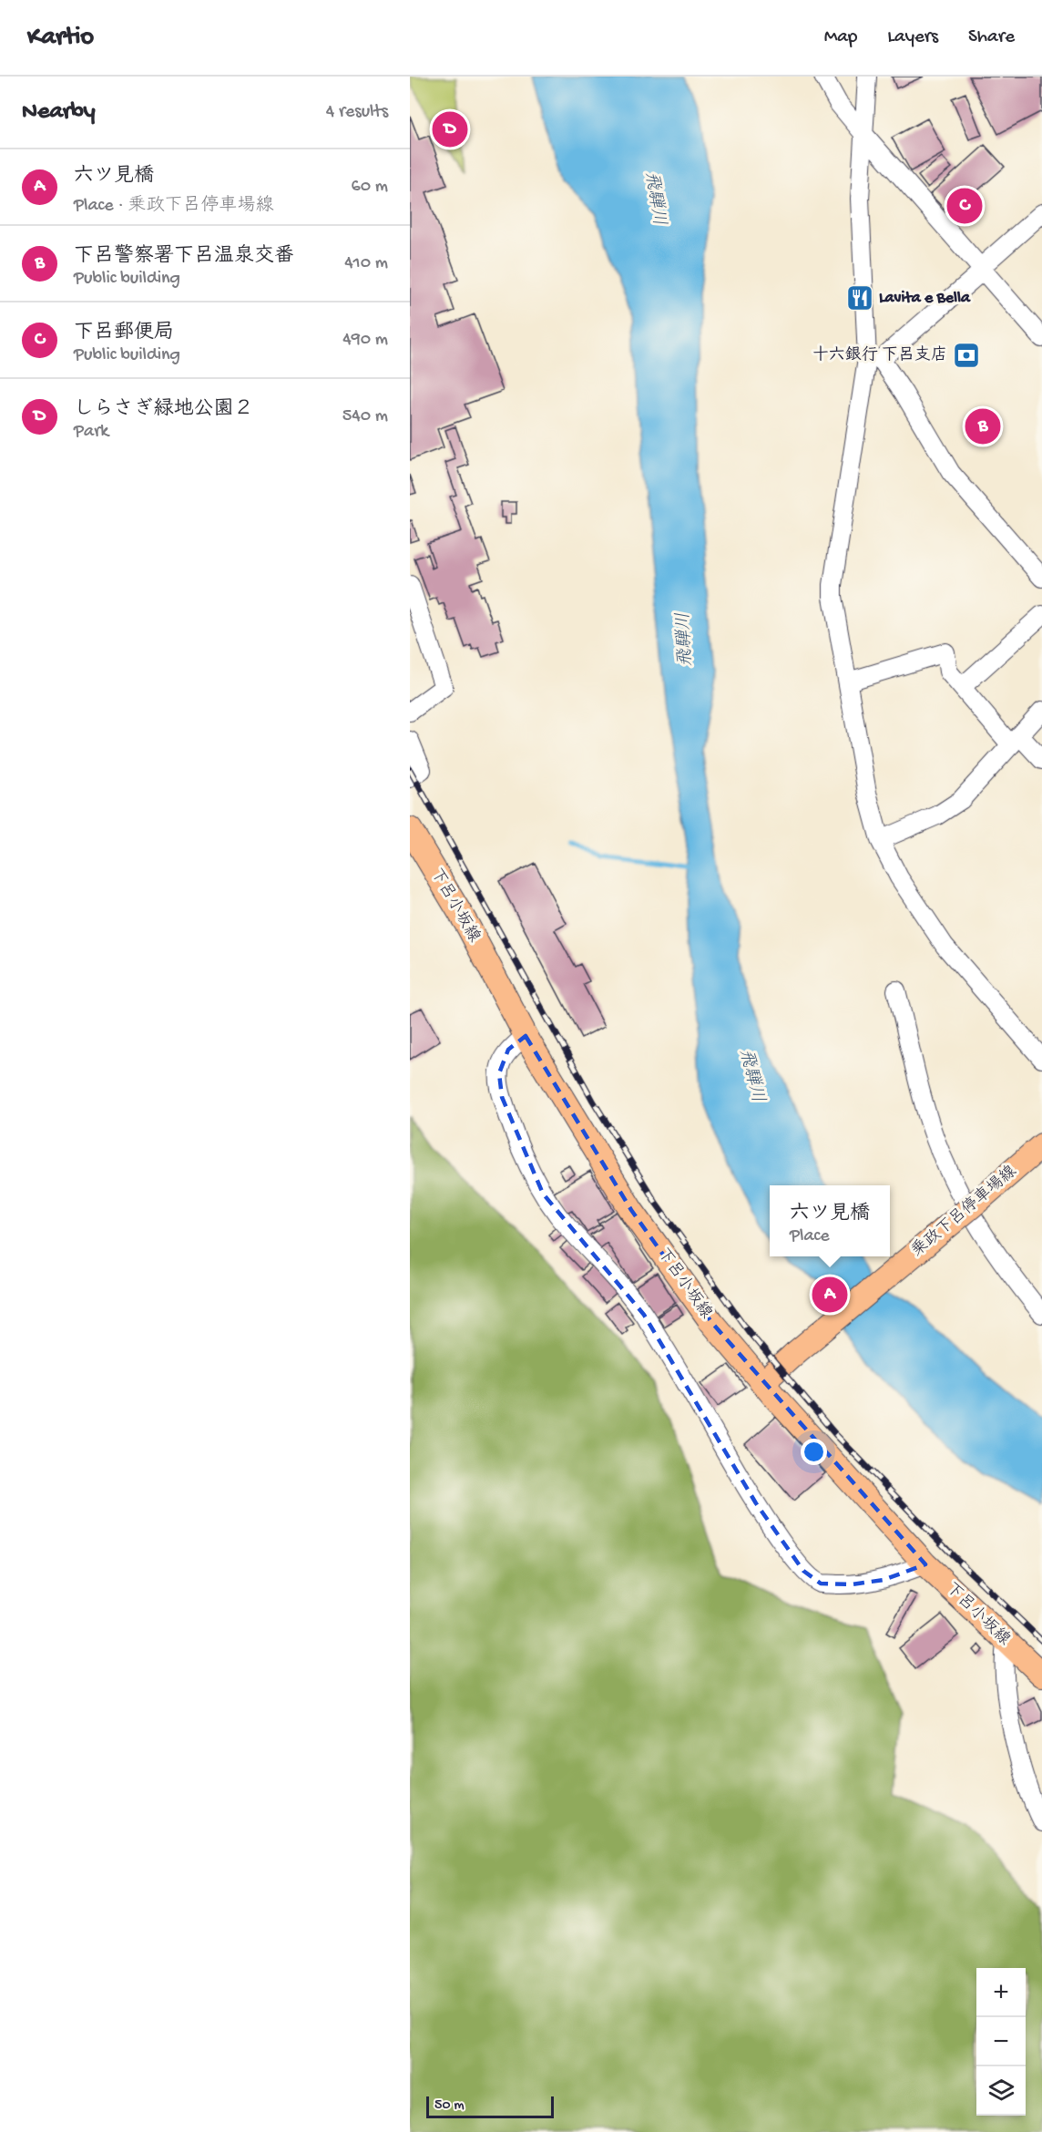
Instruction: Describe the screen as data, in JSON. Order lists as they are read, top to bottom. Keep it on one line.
{"streets":{"main road":["下呂小坂線","乗政下呂停車場線"]},"crossings":[["下呂小坂線","乗政下呂停車場線"]],"water":["飛騨川"],"places":{"restaurant":["Lavita e Bella"],"bank":["十六銀行 下呂支店"]},"scale_bar":"50 m","page":{"header":"Kartio","nav":["Map","Layers","Share"],"heading":["Nearby","4 results"],"pins":["D","C","B","A"],"list":[{"mark":"A","name":"六ツ見橋","note":"Place · 乗政下呂停車場線","value":"60 m"},{"mark":"B","name":"下呂警察署下呂温泉交番","note":"Public building","value":"410 m"},{"mark":"C","name":"下呂郵便局","note":"Public building","value":"490 m"},{"mark":"D","name":"しらさぎ緑地公園２","note":"Park","value":"540 m"}],"popup":["六ツ見橋","Place"],"map_buttons":["+","−"],"scale":"50 m"}}
